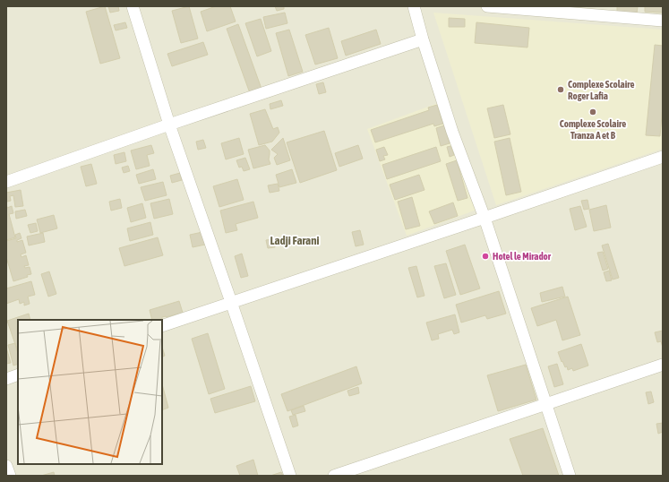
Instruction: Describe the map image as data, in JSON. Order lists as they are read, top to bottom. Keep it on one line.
{"districts":["Ladji Farani"],"places":["Complexe Scolaire Roger Lafia","Complexe Scolaire Tranza A et B","Hotel le Mirador"]}
